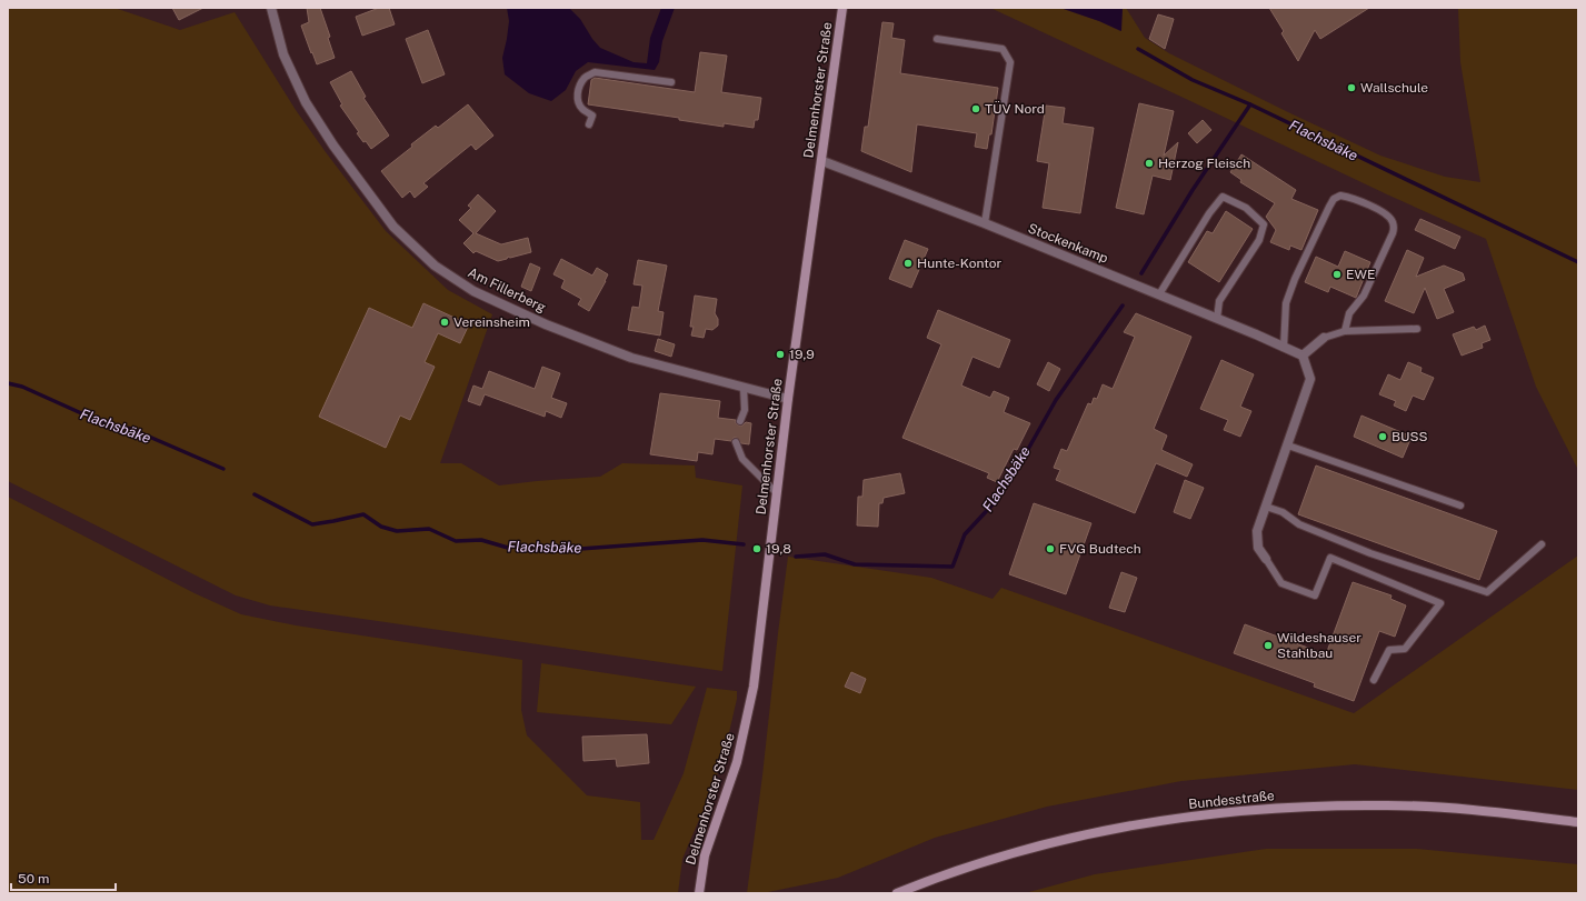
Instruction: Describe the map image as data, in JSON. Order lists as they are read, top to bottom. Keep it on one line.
{"streets":{"main road":["Delmenhorster Straße","Bundesstraße"],"street":["Stockenkamp","Am Fillerberg"]},"crossings":[["Delmenhorster Straße","Stockenkamp"],["Delmenhorster Straße","Am Fillerberg"]],"water":["Flachsbäke"],"places":["Wallschule","TÜV Nord","Herzog Fleisch","Hunte-Kontor","EWE","Vereinsheim","19,9","BUSS","19,8","FVG Budtech","Wildeshauser Stahlbau"],"scale_bar":"50 m"}
